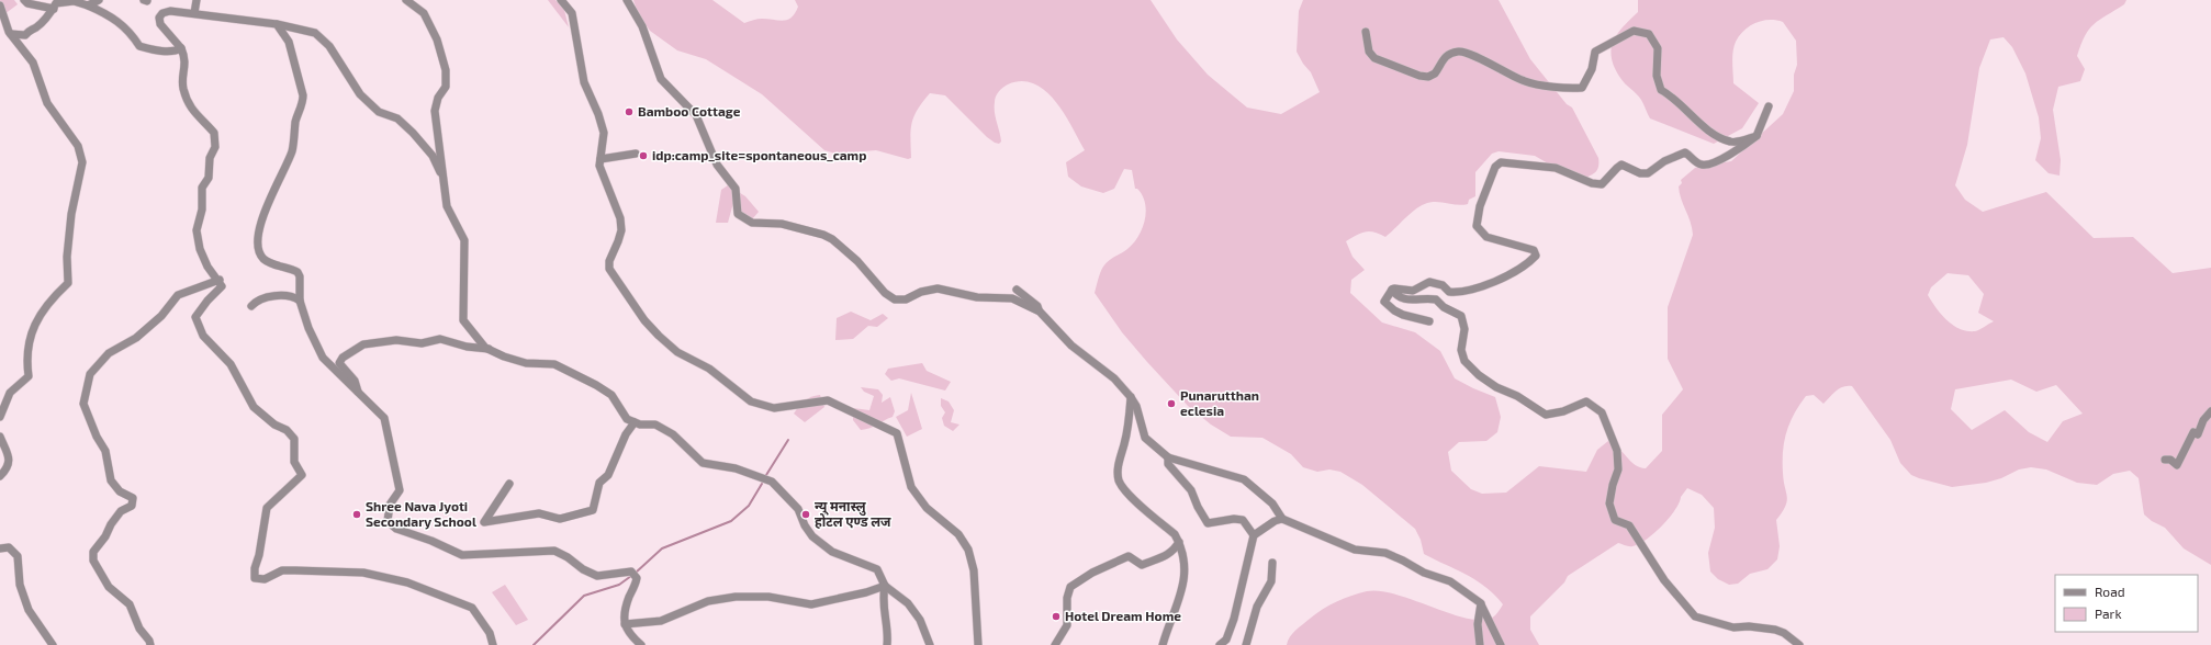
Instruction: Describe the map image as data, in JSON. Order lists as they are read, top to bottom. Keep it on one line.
{"places":["Bamboo Cottage","idp:camp_site=spontaneous_camp","Punarutthan eclesia","Shree Nava Jyoti Secondary School","न्यू मनास्लु होटल एण्ड लज","Hotel Dream Home"],"legend":["Road","Park"]}
